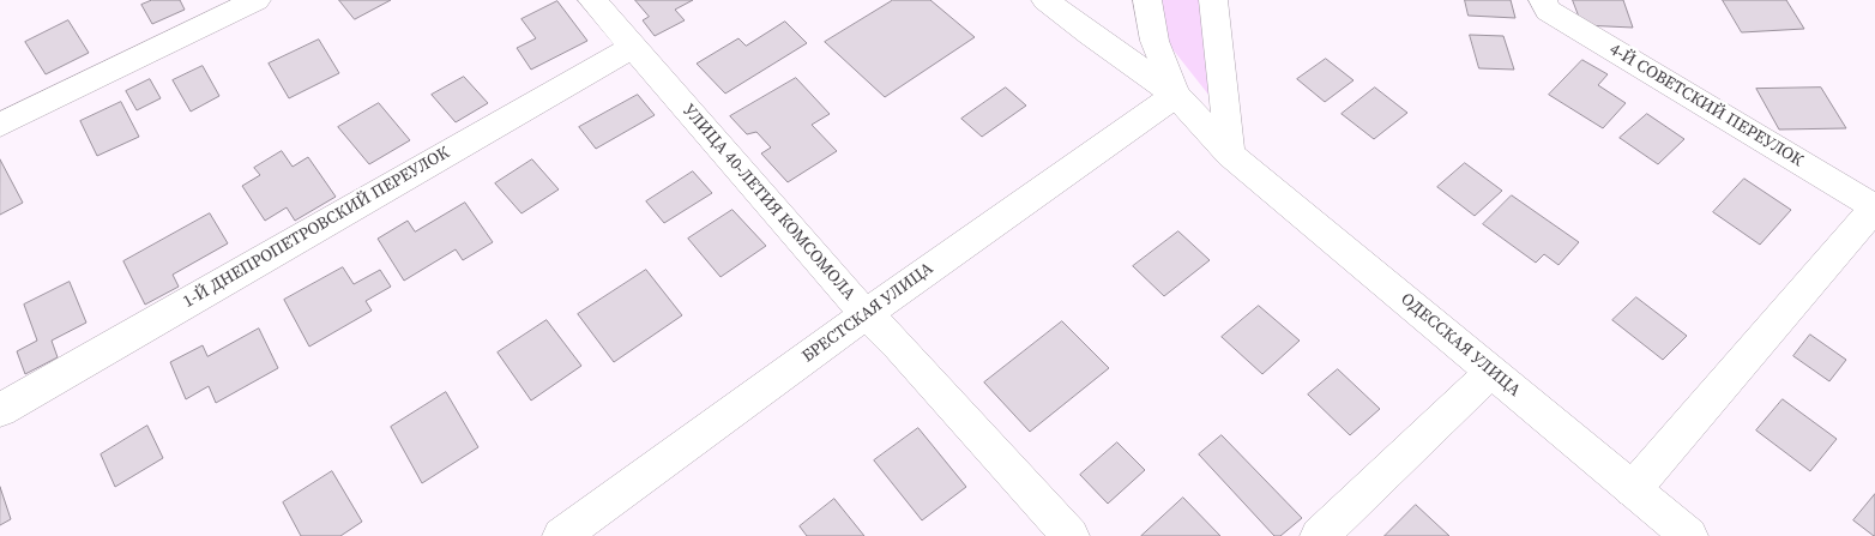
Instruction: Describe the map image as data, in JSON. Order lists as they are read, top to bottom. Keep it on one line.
{"streets":{"street":["4-Й СОВЕТСКИЙ ПЕРЕУЛОК","УЛИЦА 40-ЛЕТИЯ КОМСОМОЛА","1-Й ДНЕПРОПЕТРОВСКИЙ ПЕРЕУЛОК","БРЕСТСКАЯ УЛИЦА","ОДЕССКАЯ УЛИЦА"]},"crossings":[["УЛИЦА 40-ЛЕТИЯ КОМСОМОЛА","1-Й ДНЕПРОПЕТРОВСКИЙ ПЕРЕУЛОК"],["УЛИЦА 40-ЛЕТИЯ КОМСОМОЛА","БРЕСТСКАЯ УЛИЦА"],["БРЕСТСКАЯ УЛИЦА","ОДЕССКАЯ УЛИЦА"]]}
